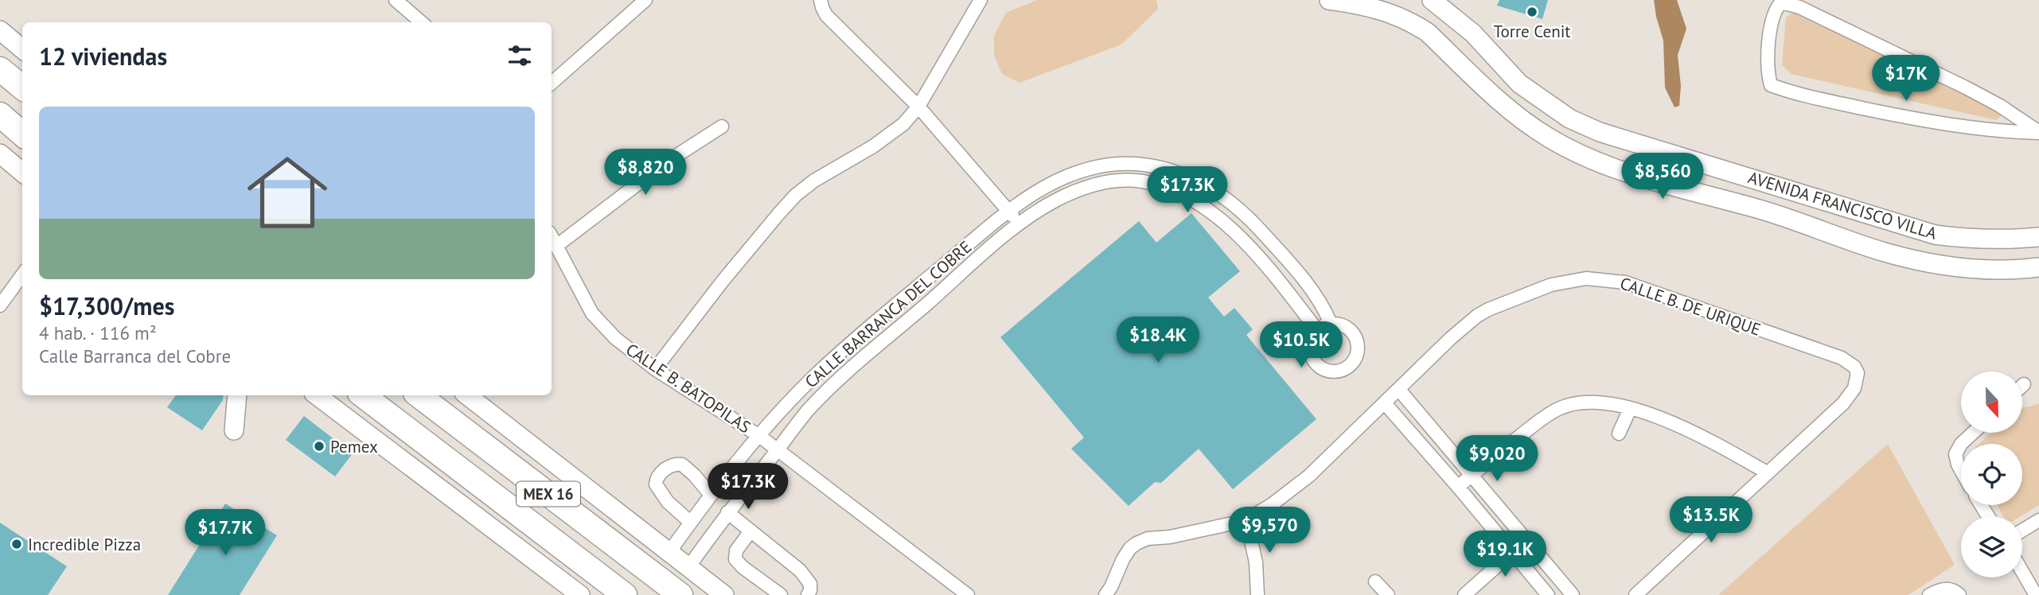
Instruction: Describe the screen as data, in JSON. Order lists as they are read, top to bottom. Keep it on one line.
{"streets":{"highway":["MEX 16"],"main road":["AVENIDA FRANCISCO VILLA"],"street":["CALLE B. DE URIQUE","CALLE BARRANCA DEL COBRE","CALLE B. BATOPILAS"]},"crossings":[["CALLE BARRANCA DEL COBRE","CALLE B. BATOPILAS"]],"places":["Torre Cenit","Pemex","Incredible Pizza"],"north":"bottom","page":{"heading":"12 viviendas","price":["$17K","$8,820","$8,560","$17.3K","$18.4K","$10.5K","$9,020","$17.3K","$13.5K","$9,570","$17.7K","$19.1K"],"list":[{"name":"$17,300/mes","note":"4 hab. · 116 m² · Calle Barranca del Cobre"}]}}
